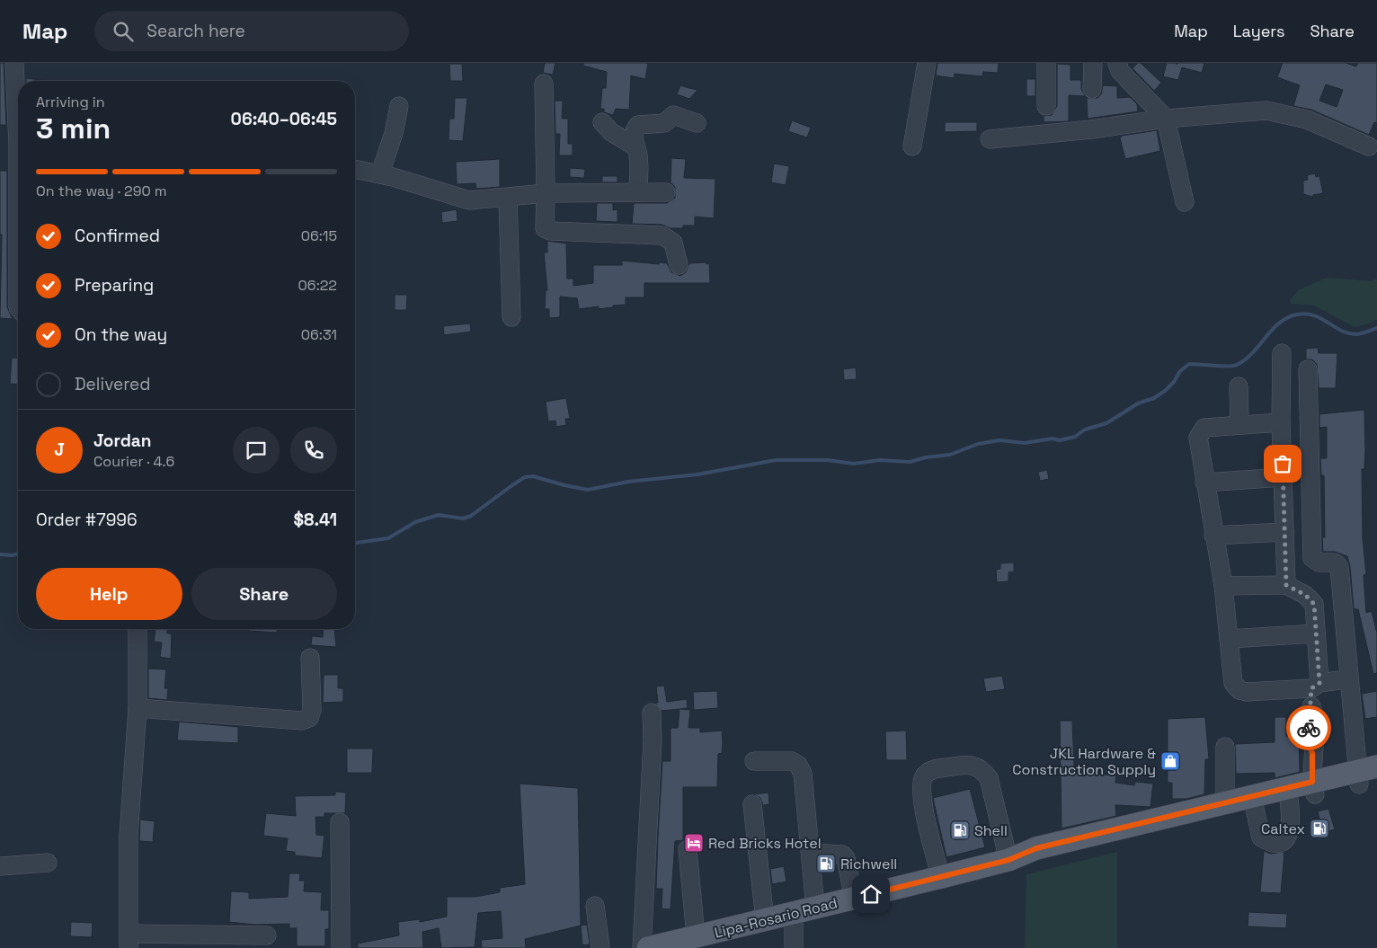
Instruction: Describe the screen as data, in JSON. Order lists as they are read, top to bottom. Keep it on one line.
{"streets":{"main road":["Lipa-Rosario Road"]},"places":{"shop":["JKL Hardware & Construction Supply"],"fuel station":["Caltex","Shell","Richwell"],"hotel":["Red Bricks Hotel"]},"page":{"header":"Map","search":"Search here","nav":["Map","Layers","Share"],"heading":["3 min","Arriving in","06:40–06:45"],"panel":["Jordan","Courier · 4.6","Order #7996","$8.41"],"bar":"On the way · 290 m","list":[["Confirmed","06:15"],["Preparing","06:22"],["On the way","06:31"],"Delivered"],"round":"J","buttons":["Help","Share"]}}
